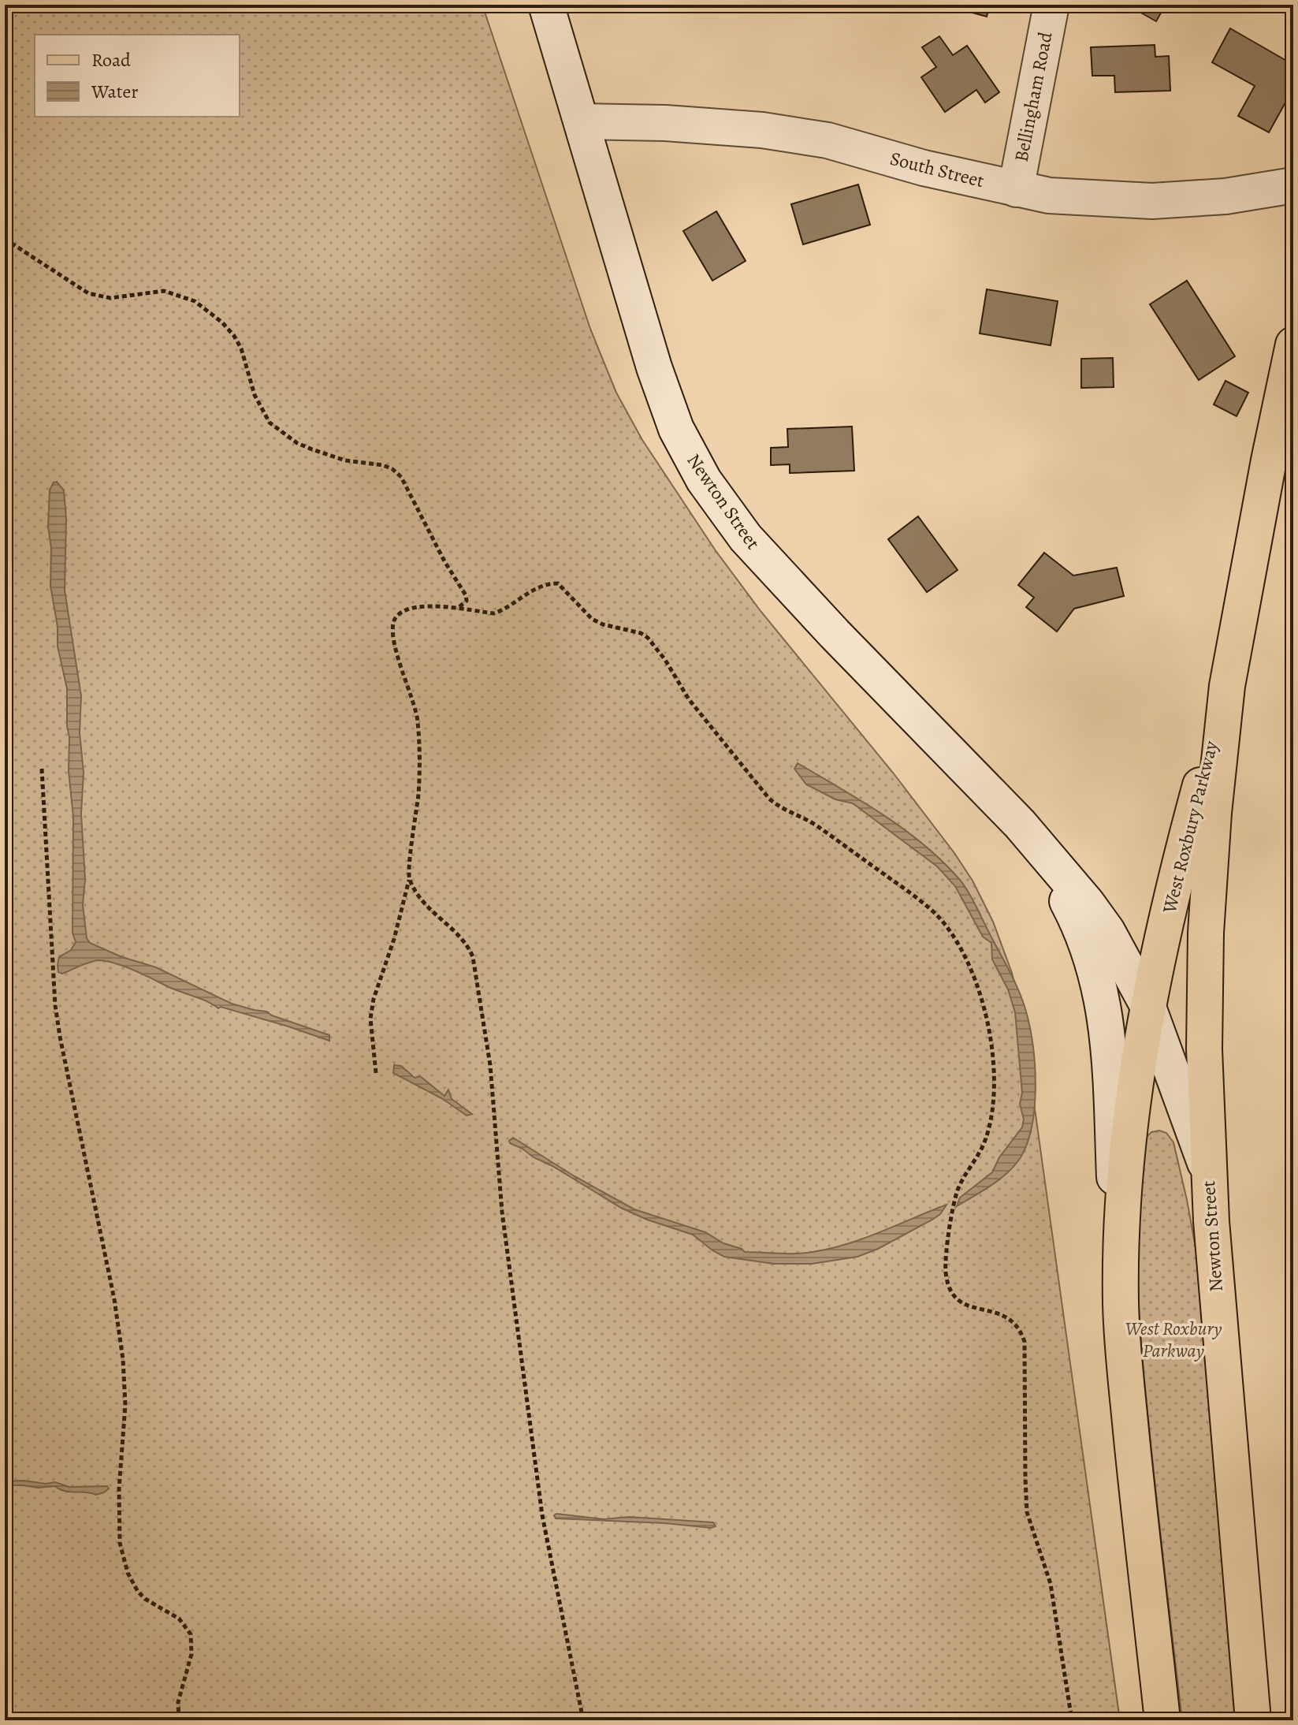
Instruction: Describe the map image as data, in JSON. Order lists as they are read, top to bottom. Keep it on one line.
{"streets":{"main road":["Bellingham Road","South Street","Newton Street","West Roxbury Parkway"]},"crossings":[["Bellingham Road","South Street"],["South Street","Newton Street"],["Newton Street","West Roxbury Parkway"]],"parks":["West Roxbury Parkway"],"legend":["Road","Water"]}
